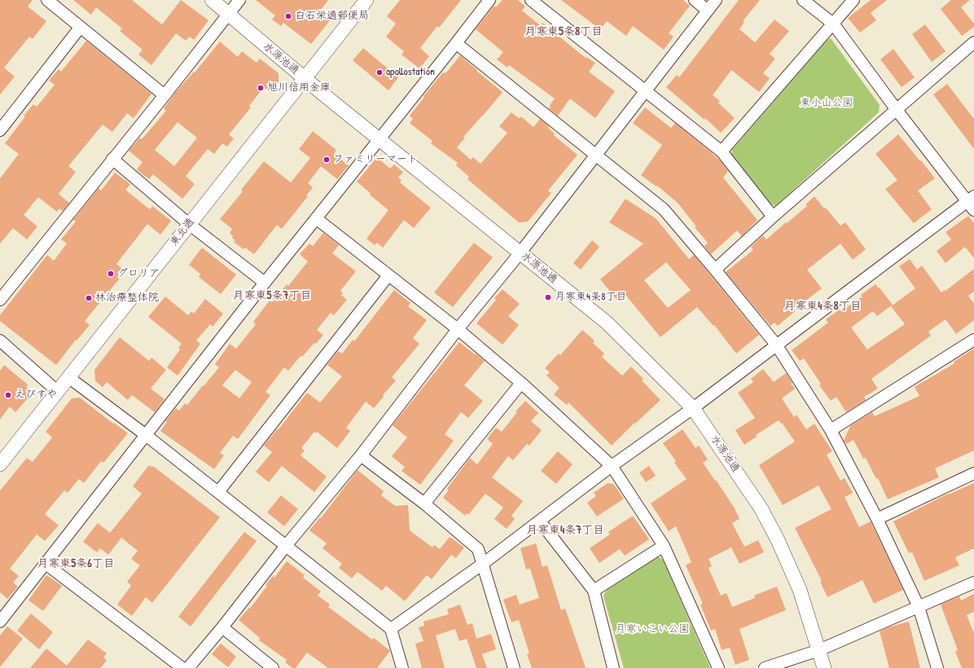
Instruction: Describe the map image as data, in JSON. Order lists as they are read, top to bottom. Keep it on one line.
{"streets":{"street":["水源池通","東北通"]},"crossings":[["水源池通","東北通"]],"districts":["月寒東5条8丁目","月寒東5条7丁目","月寒東4条8丁目","月寒東4条7丁目","月寒東5条6丁目"],"parks":["東小山公園","月寒いこい公園"],"places":["白石栄通郵便局","apollostation","旭川信用金庫","ファミリーマート","グロリア","月寒東4条8丁目","林治療整体院","えびすや"]}
